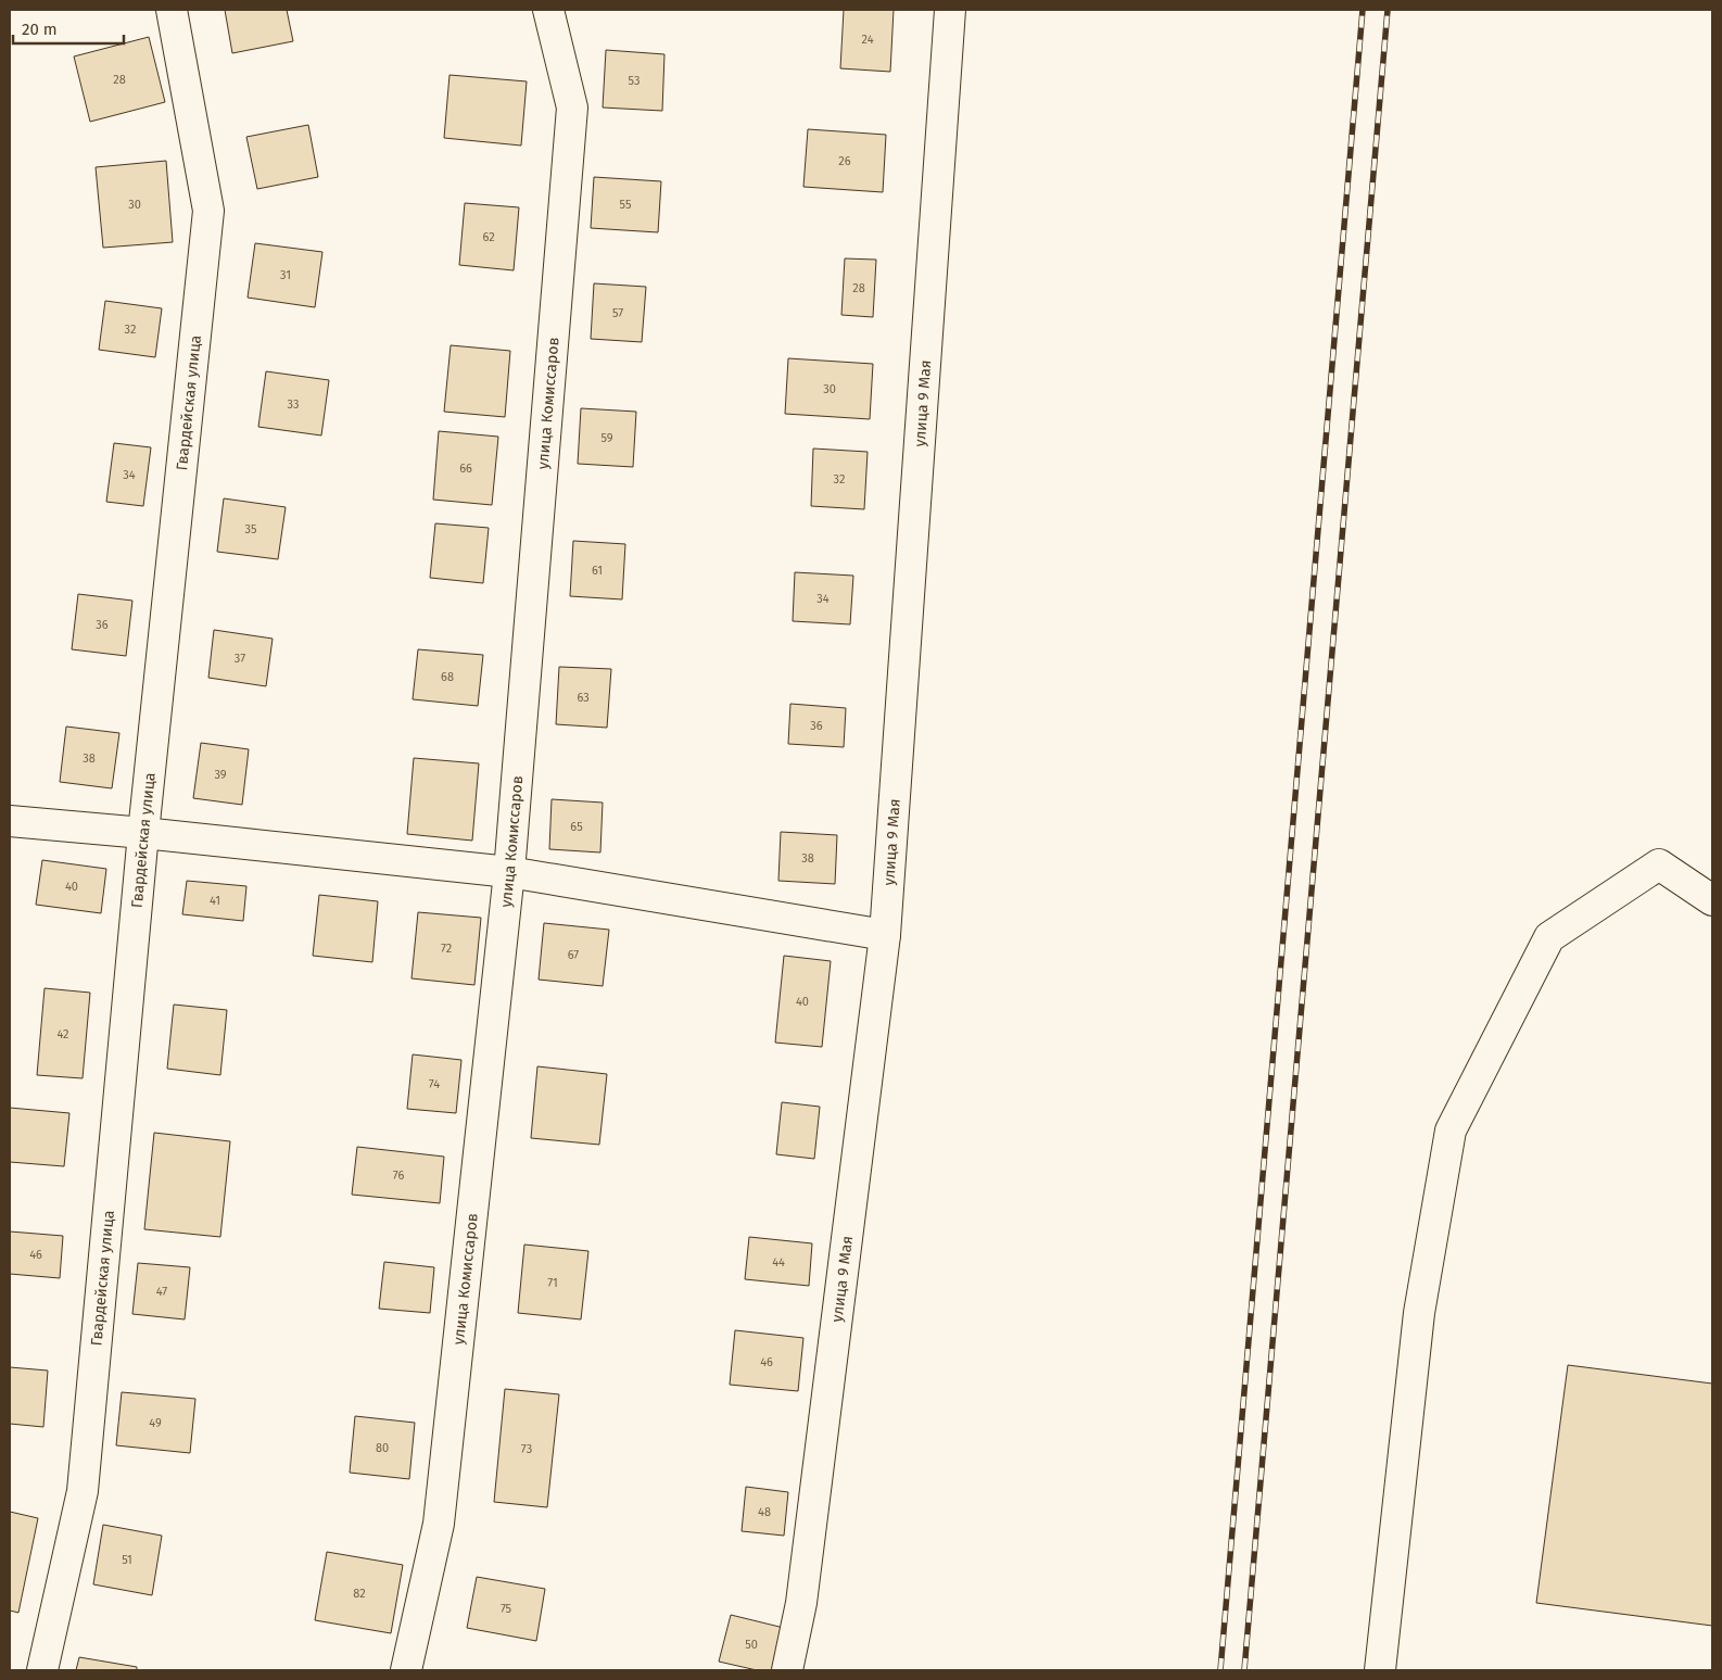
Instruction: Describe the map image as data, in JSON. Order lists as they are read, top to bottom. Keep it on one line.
{"streets":{"street":["Гвардейская улица","улица Комиссаров","улица 9 Мая"]},"house_numbers":["24","28","53","26","30","55","62","31","28","57","32","30","33","59","66","34","32","35","61","34","36","37","68","63","36","38","39","65","38","40","41","72","67","40","42","74","76","46","44","71","47","46","49","80","73","48","51","82","75","50"],"scale_bar":"20 m"}
